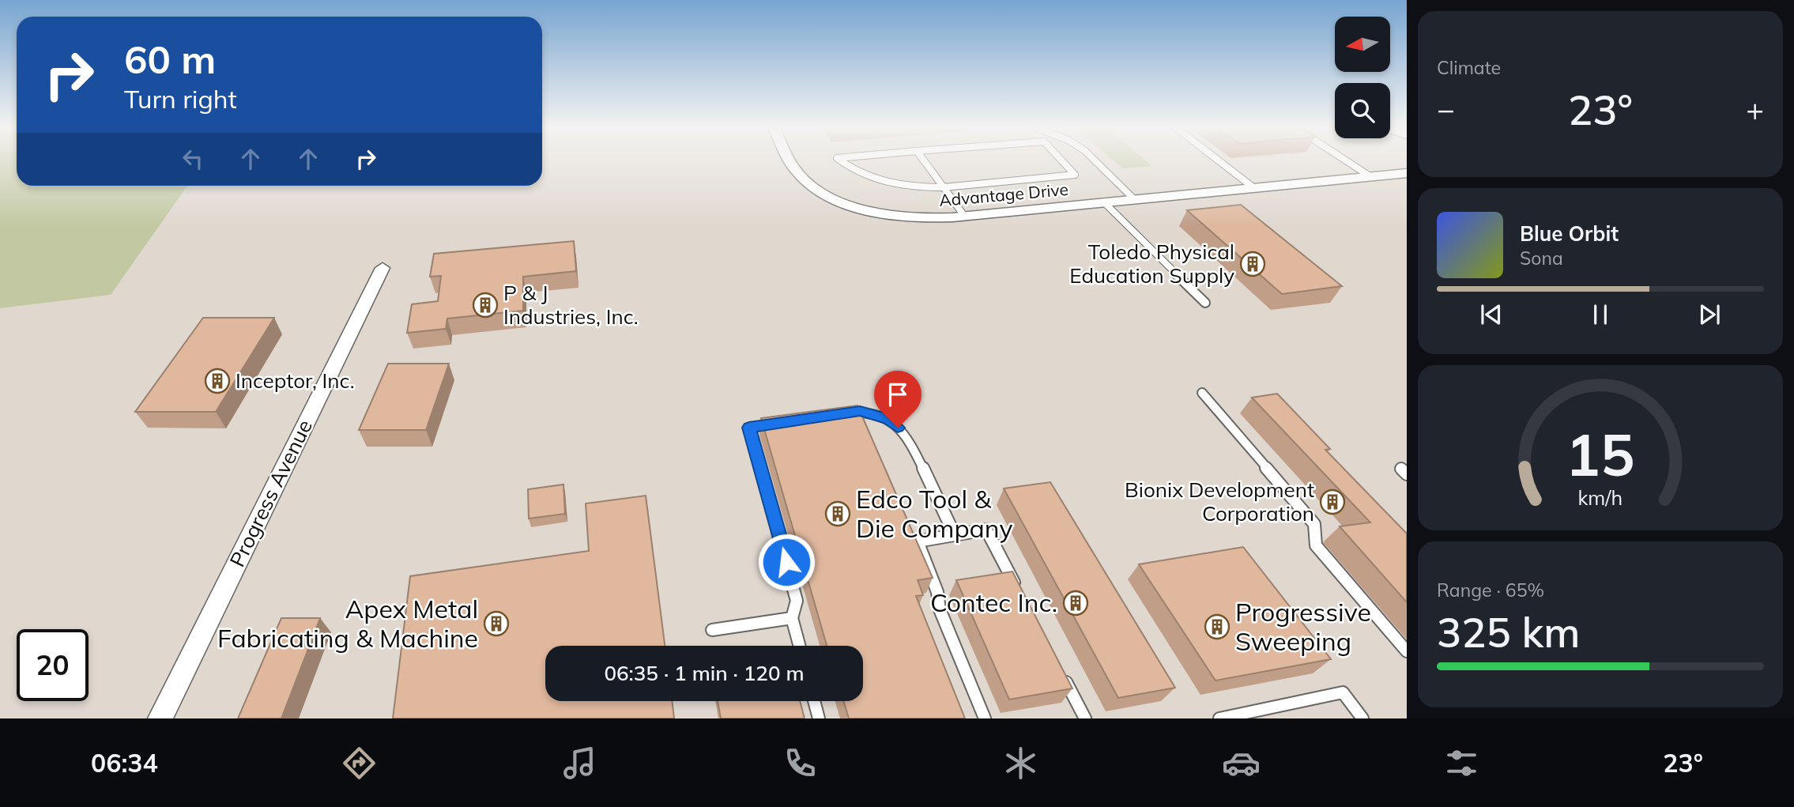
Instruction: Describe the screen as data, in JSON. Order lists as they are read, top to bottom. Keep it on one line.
{"streets":{"street":["Advantage Drive","Progress Avenue"]},"places":{"building":["Toledo Physical Education Supply","P & J Industries, Inc.","Inceptor, Inc.","Bionix Development Corporation","Edco Tool & Die Company","Contec Inc.","Apex Metal Fabricating & Machine","Progressive Sweeping"]},"north":"left","page":{"tile":["Climate",["Range · 65%","325 km"]],"turn":["60 m","Turn right"],"heat":["−","23°","+"],"song":["Blue Orbit","Sona"],"limit":"20","trip":"06:35 · 1 min · 120 m","tabs":["06:34","23°"],"gauge":["15","km/h"]}}
